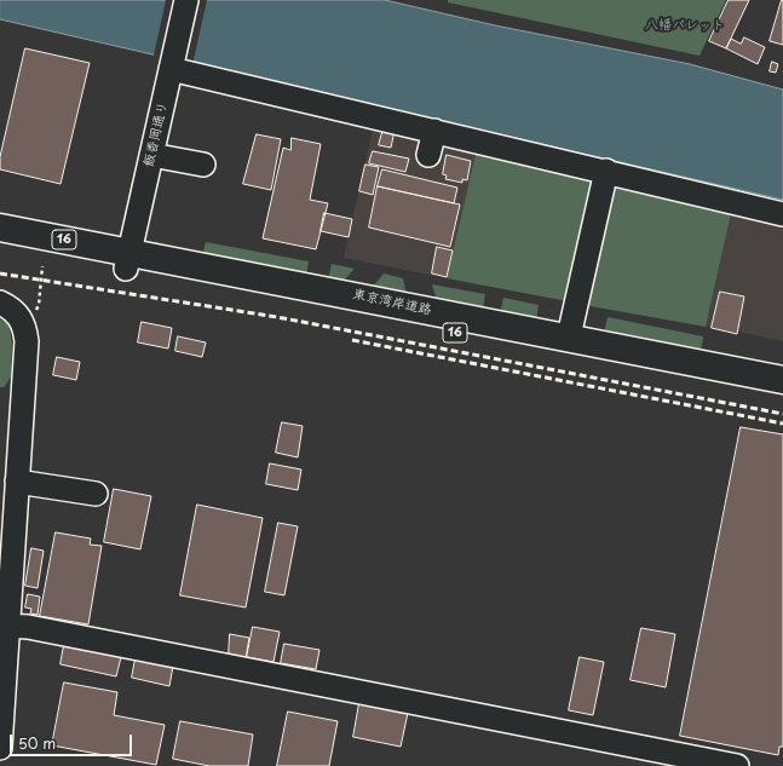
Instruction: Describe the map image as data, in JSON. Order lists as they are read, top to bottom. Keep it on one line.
{"streets":{"highway":["16","東京湾岸道路"],"street":["飯香岡通り"]},"crossings":[["飯香岡通り","東京湾岸道路"]],"parks":["八幡パレット"],"scale_bar":"50 m"}
